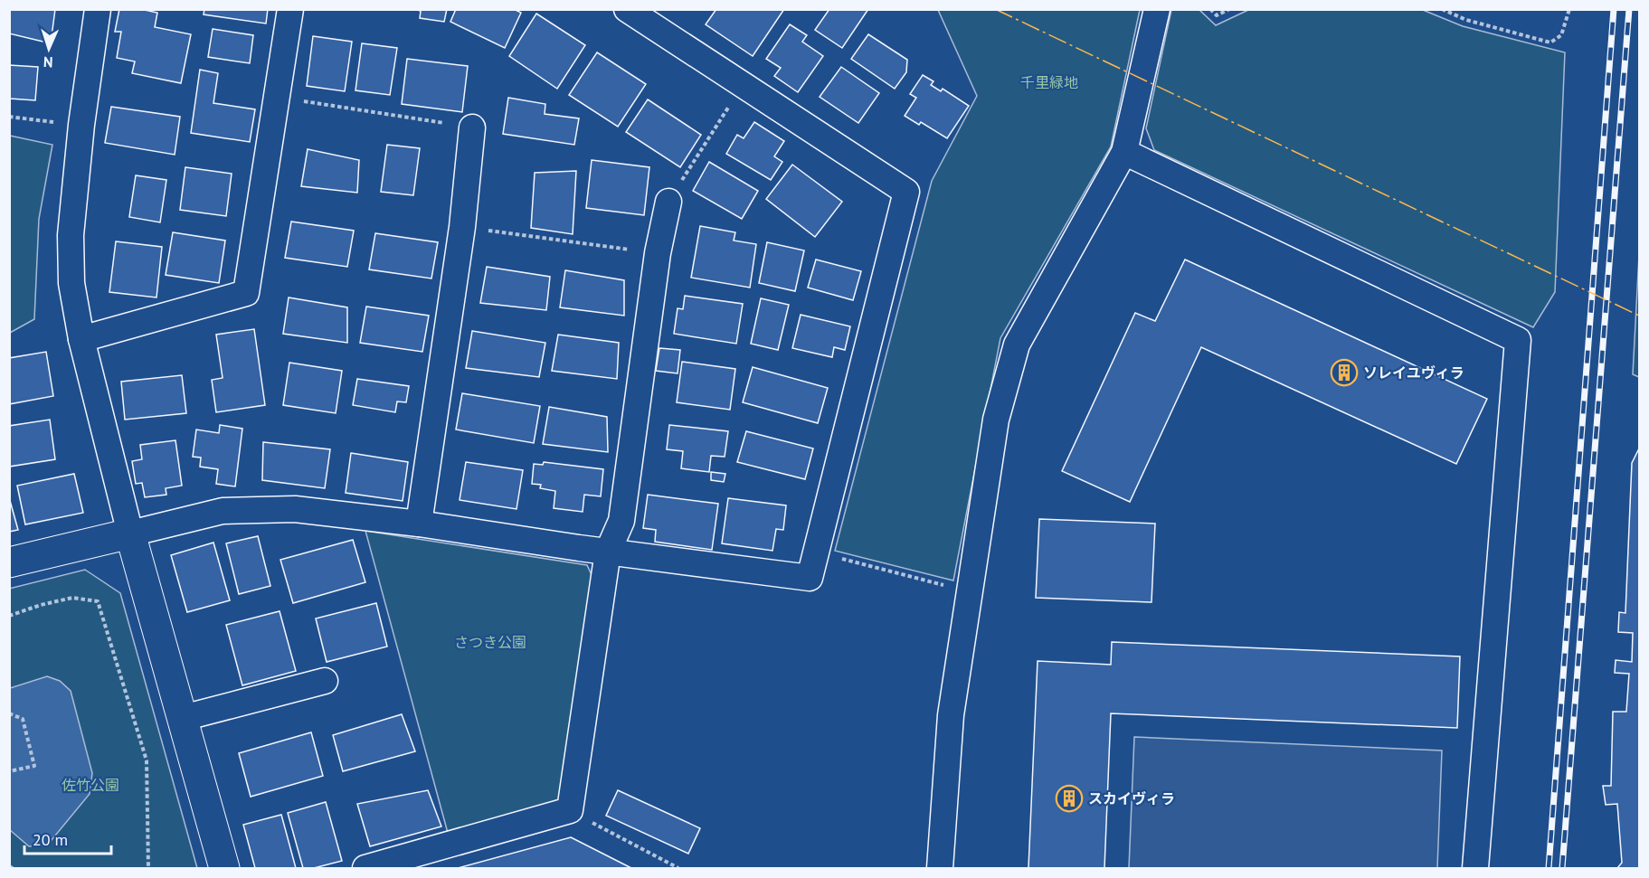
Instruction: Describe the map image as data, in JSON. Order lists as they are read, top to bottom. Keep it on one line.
{"parks":["千里緑地","さつき公園","佐竹公園"],"places":{"building":["ソレイユヴィラ","スカイヴィラ"]},"scale_bar":"20 m","north":"bottom"}
